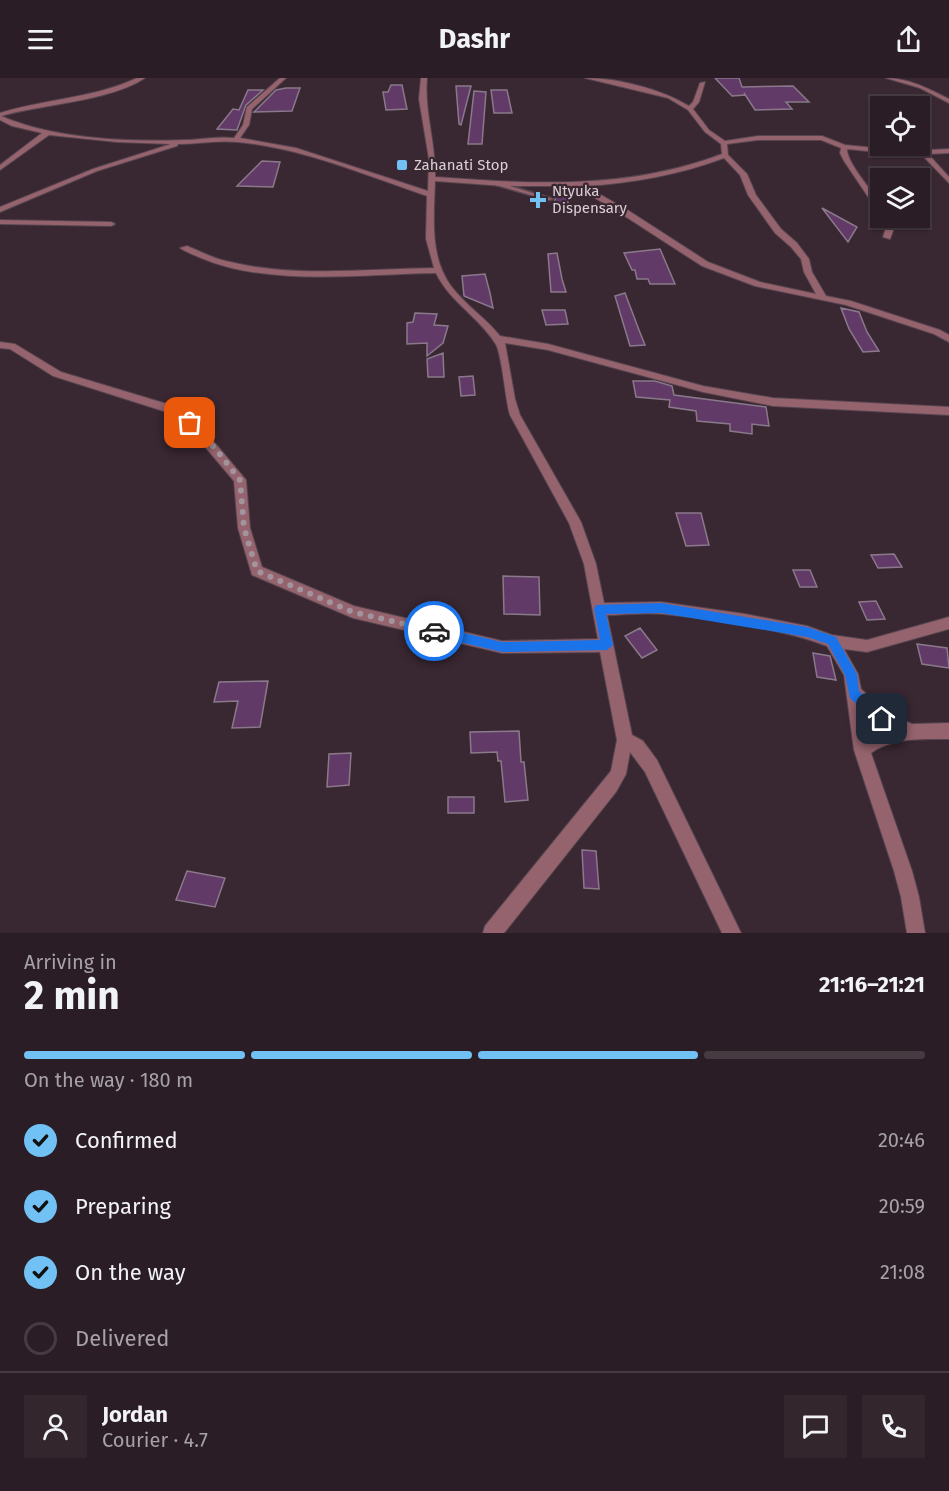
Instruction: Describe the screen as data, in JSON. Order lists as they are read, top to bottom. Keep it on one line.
{"places":{"transit":["Zahanati Stop"],"health":["Ntyuka Dispensary"]},"page":{"header":"Dashr","heading":["2 min","Arriving in","21:16–21:21"],"panel":["Jordan","Courier · 4.7"],"bar":"On the way · 180 m","list":[["Confirmed","20:46"],["Preparing","20:59"],["On the way","21:08"],"Delivered"]}}
